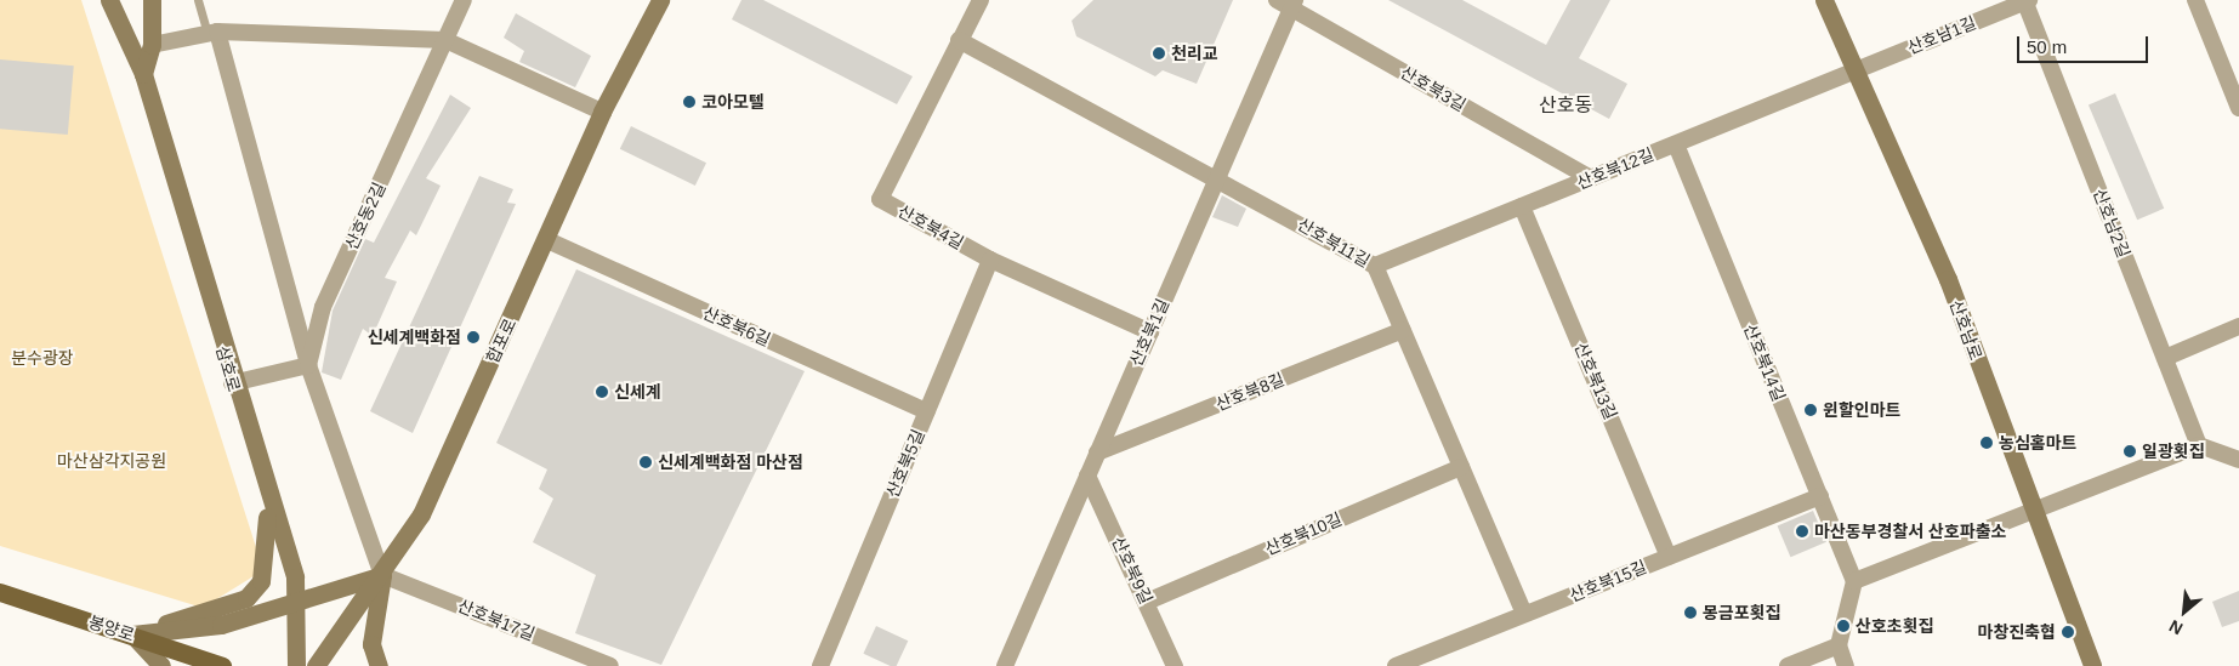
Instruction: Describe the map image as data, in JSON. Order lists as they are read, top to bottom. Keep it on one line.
{"streets":{"main road":["산호남로","합포로","삼호로","봉양로"],"street":["산호남1길","산호북3길","산호북12길","산호동2길","산호남2길","산호북4길","산호북11길","산호북6길","산호북1길","산호북14길","산호북13길","산호북8길","산호북5길","산호북10길","산호북9길","산호북15길","산호북17길"]},"crossings":[["산호남1길","산호북12길"],["산호남1길","산호남2길"],["산호남1길","산호남로"],["산호북3길","산호북12길"],["산호북3길","산호북1길"],["산호북12길","산호북11길"],["산호북12길","산호남로"],["산호북12길","산호북14길"],["산호북12길","산호북13길"],["산호북4길","산호북11길"],["산호북4길","산호북1길"],["산호북4길","산호북5길"],["산호북11길","산호북1길"],["산호북11길","산호북8길"],["산호북11길","산호북10길"],["산호북11길","산호북15길"],["산호북6길","합포로"],["산호북6길","산호북5길"],["산호북1길","산호북8길"],["산호북1길","산호북9길"],["합포로","산호북17길"],["산호북14길","산호북15길"],["산호북13길","산호북15길"],["산호북10길","산호북9길"]],"districts":["산호동"],"parks":["분수광장","마산삼각지공원"],"places":["천리교","코아모텔","신세계백화점","신세계","윈할인마트","농심홈마트","일광횟집","신세계백화점 마산점","마산동부경찰서 산호파출소","몽금포횟집","산호초횟집","마창진축협"],"scale_bar":"50 m","north":"bottom left"}
